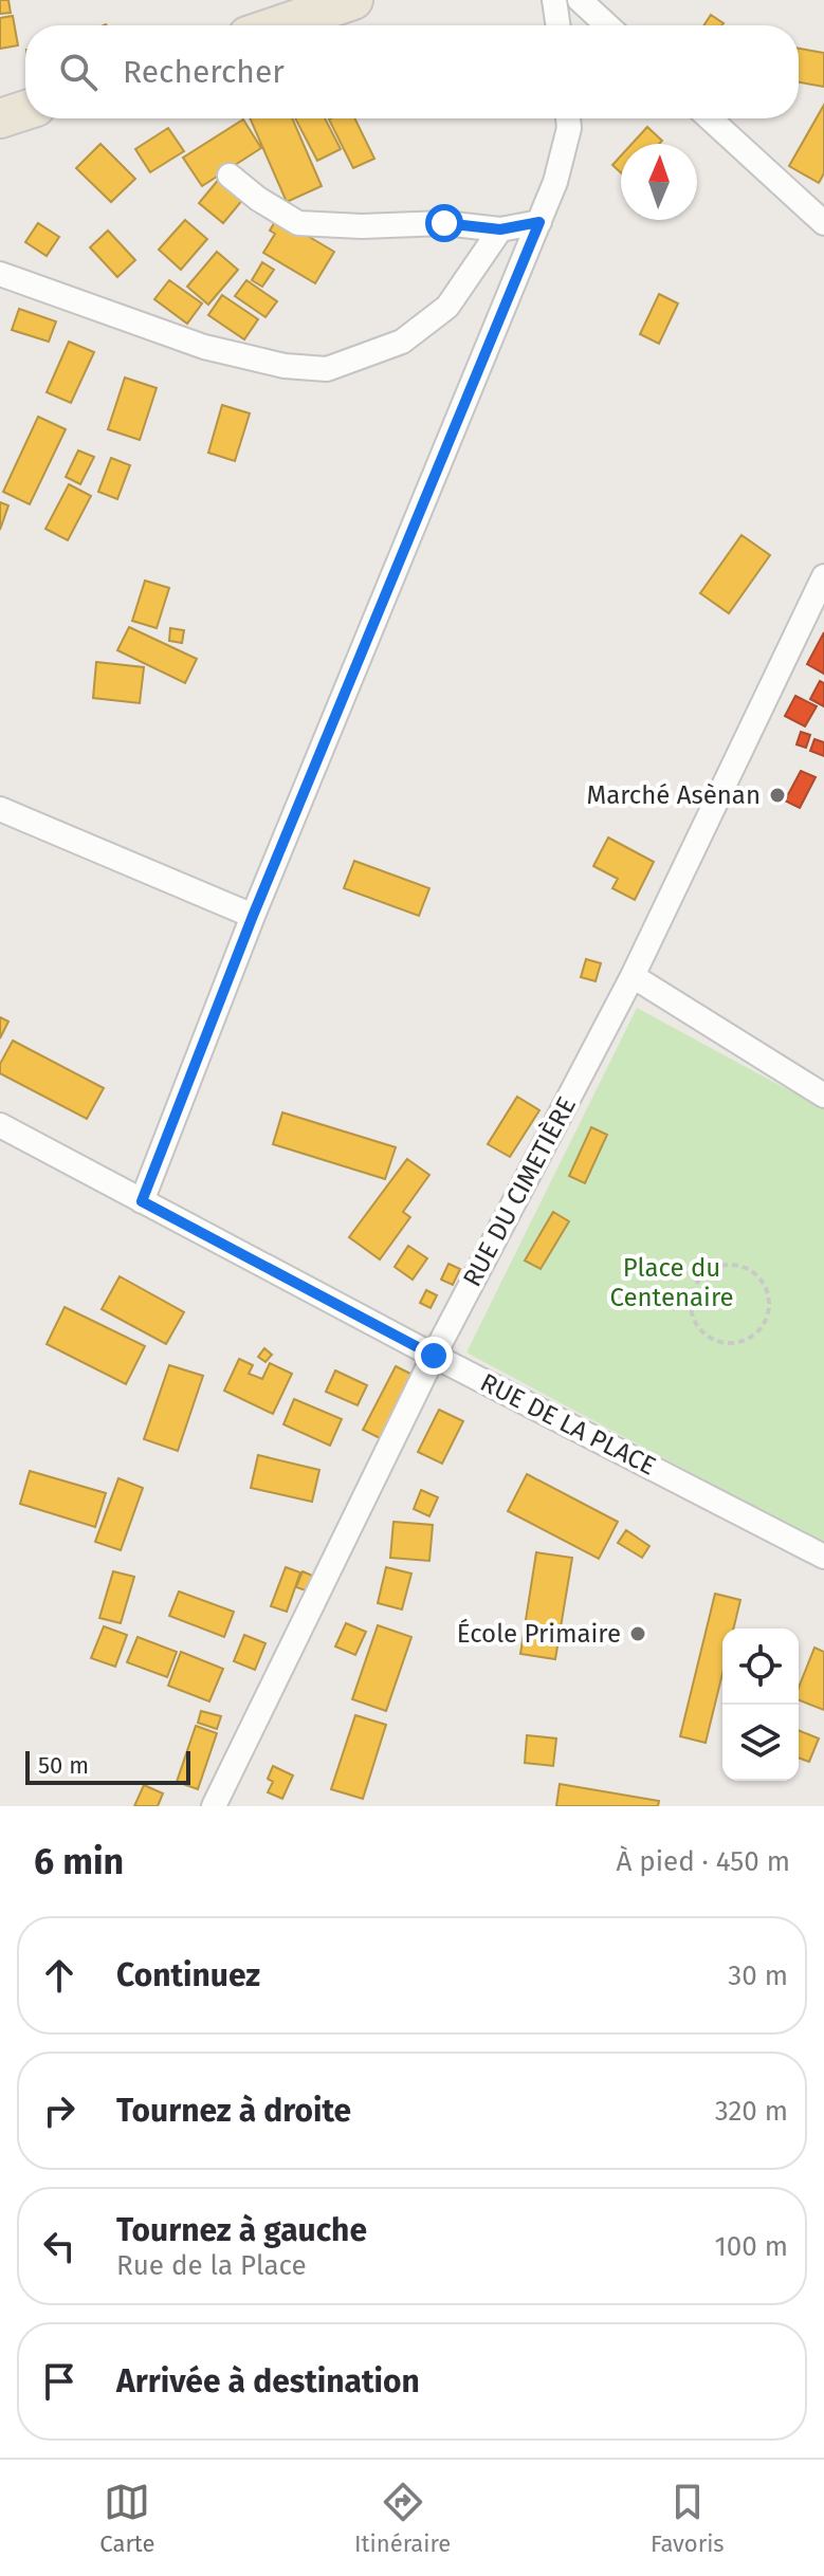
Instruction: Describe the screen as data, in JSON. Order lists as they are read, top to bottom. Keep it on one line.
{"streets":{"street":["RUE DU CIMETIÈRE","RUE DE LA PLACE"]},"crossings":[["RUE DU CIMETIÈRE","RUE DE LA PLACE"]],"parks":["Place du Centenaire"],"places":["Marché Asènan","École Primaire"],"scale_bar":"50 m","north":"top","page":{"search":"Rechercher","scale":"50 m","heading":["6 min","À pied · 450 m"],"list":[["Continuez","30 m"],["Tournez à droite","320 m"],["Tournez à gauche","Rue de la Place","100 m"],"Arrivée à destination"],"nav":["Carte","Itinéraire","Favoris"]}}
